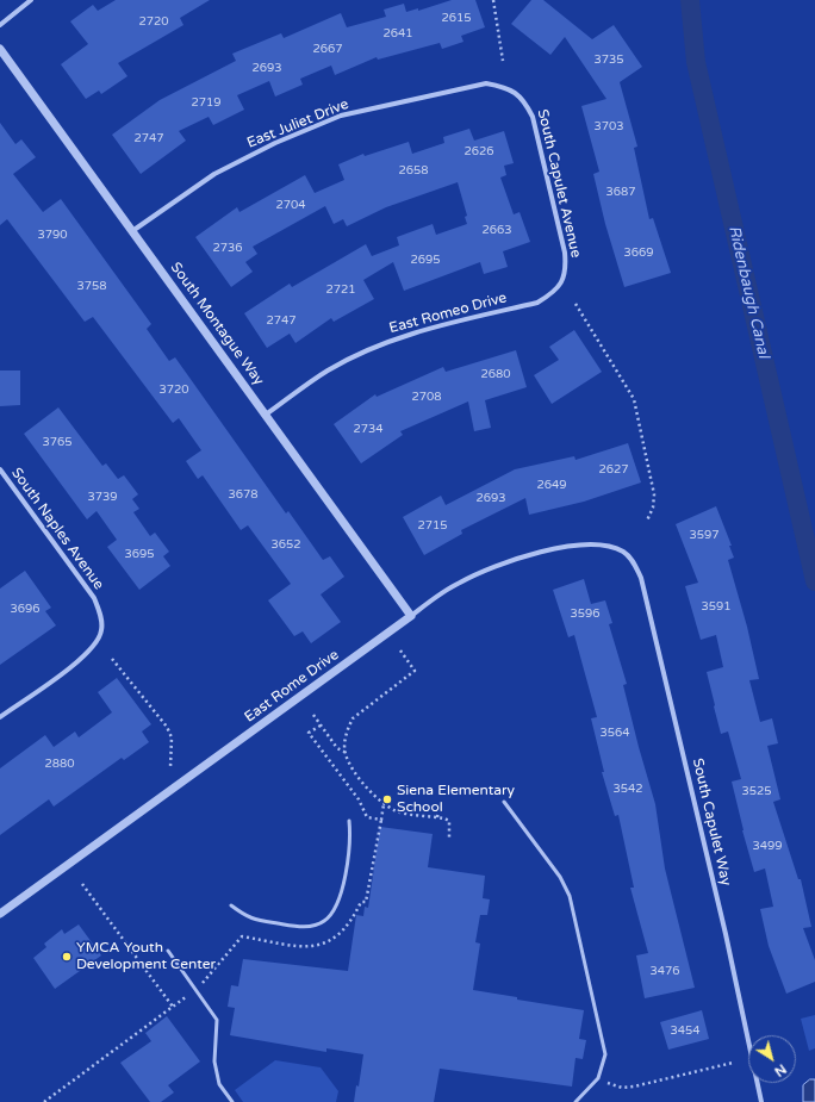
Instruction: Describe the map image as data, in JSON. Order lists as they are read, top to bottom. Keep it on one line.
{"streets":{"street":["East Juliet Drive","South Capulet Avenue","East Romeo Drive","South Montague Way","South Naples Avenue","East Rome Drive","South Capulet Way"]},"crossings":[["East Juliet Drive","South Capulet Avenue"],["East Juliet Drive","South Montague Way"],["South Capulet Avenue","East Romeo Drive"],["East Romeo Drive","South Montague Way"],["South Montague Way","East Rome Drive"],["East Rome Drive","South Capulet Way"]],"water":["Ridenbaugh Canal"],"places":["Siena Elementary School","YMCA Youth Development Center"],"house_numbers":["2615","2720","2641","2667","3735","2693","2719","3703","2747","2626","2658","3687","2704","2663","3790","2736","3669","2695","3758","2721","2747","2680","3720","2708","2734","3765","2627","2649","3678","3739","2693","2715","3597","3652","3695","3591","3696","3596","3564","2880","3542","3525","3499","3476","3454"],"north":"bottom right"}
